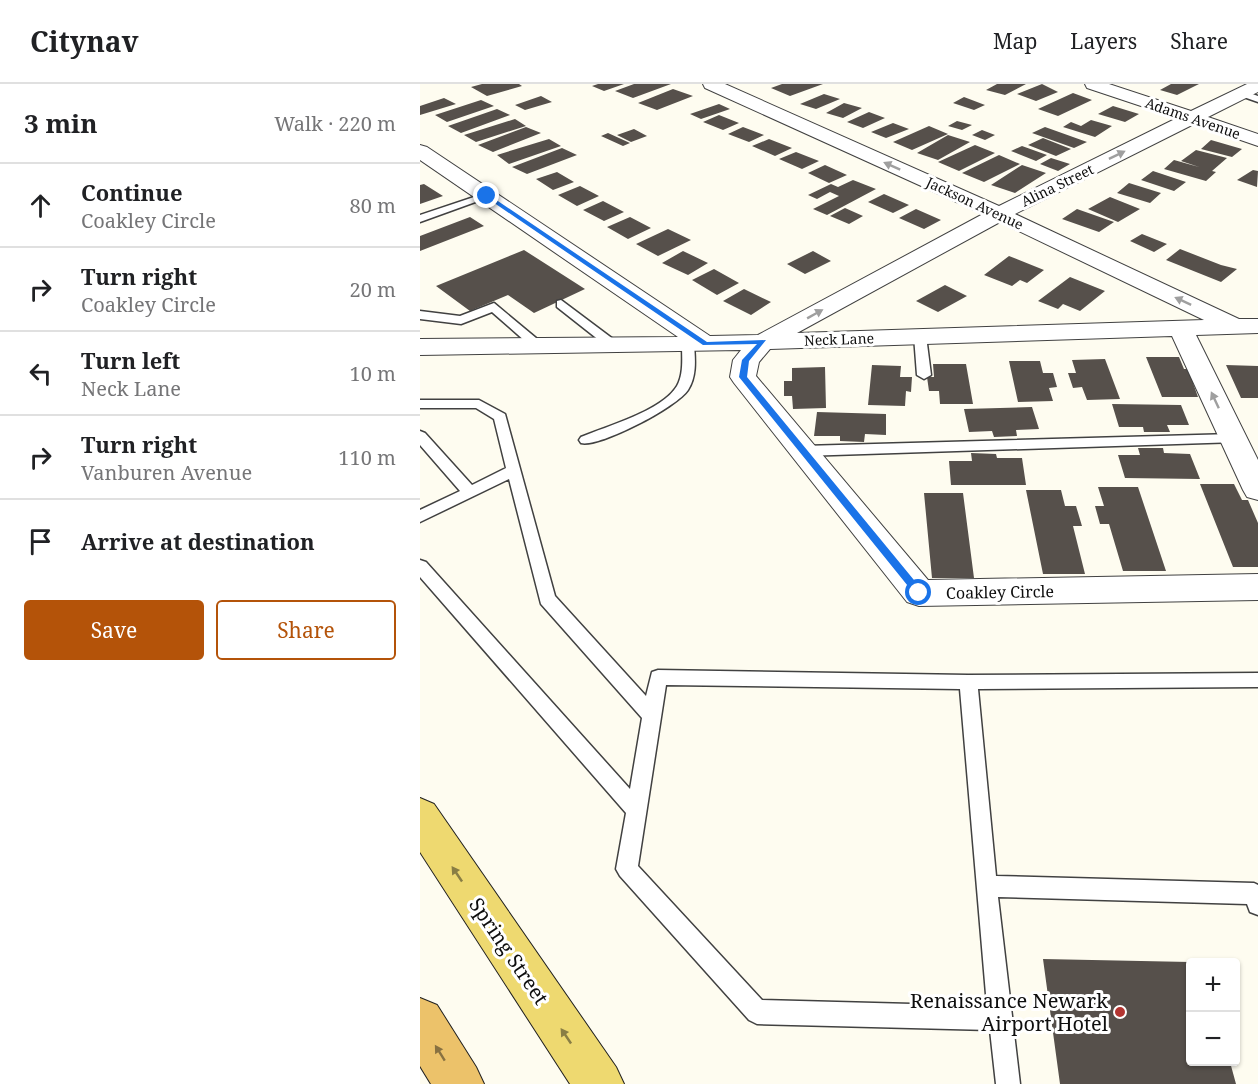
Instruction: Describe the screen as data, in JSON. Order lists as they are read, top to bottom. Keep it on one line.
{"streets":{"main road":["Spring Street"],"street":["Adams Avenue","Alina Street","Jackson Avenue","Neck Lane","Coakley Circle"]},"crossings":[["Adams Avenue","Alina Street"],["Alina Street","Jackson Avenue"],["Alina Street","Neck Lane"],["Alina Street","Coakley Circle"],["Jackson Avenue","Neck Lane"],["Neck Lane","Coakley Circle"]],"one_way":["Alina Street","Jackson Avenue","Spring Street"],"places":["Renaissance Newark Airport Hotel"],"page":{"header":"Citynav","nav":["Map","Layers","Share"],"heading":["3 min","Walk · 220 m"],"list":[["Continue","Coakley Circle","80 m"],["Turn right","Coakley Circle","20 m"],["Turn left","Neck Lane","10 m"],["Turn right","Vanburen Avenue","110 m"],"Arrive at destination"],"buttons":["Save","Share"],"map_buttons":["+","−"]}}
